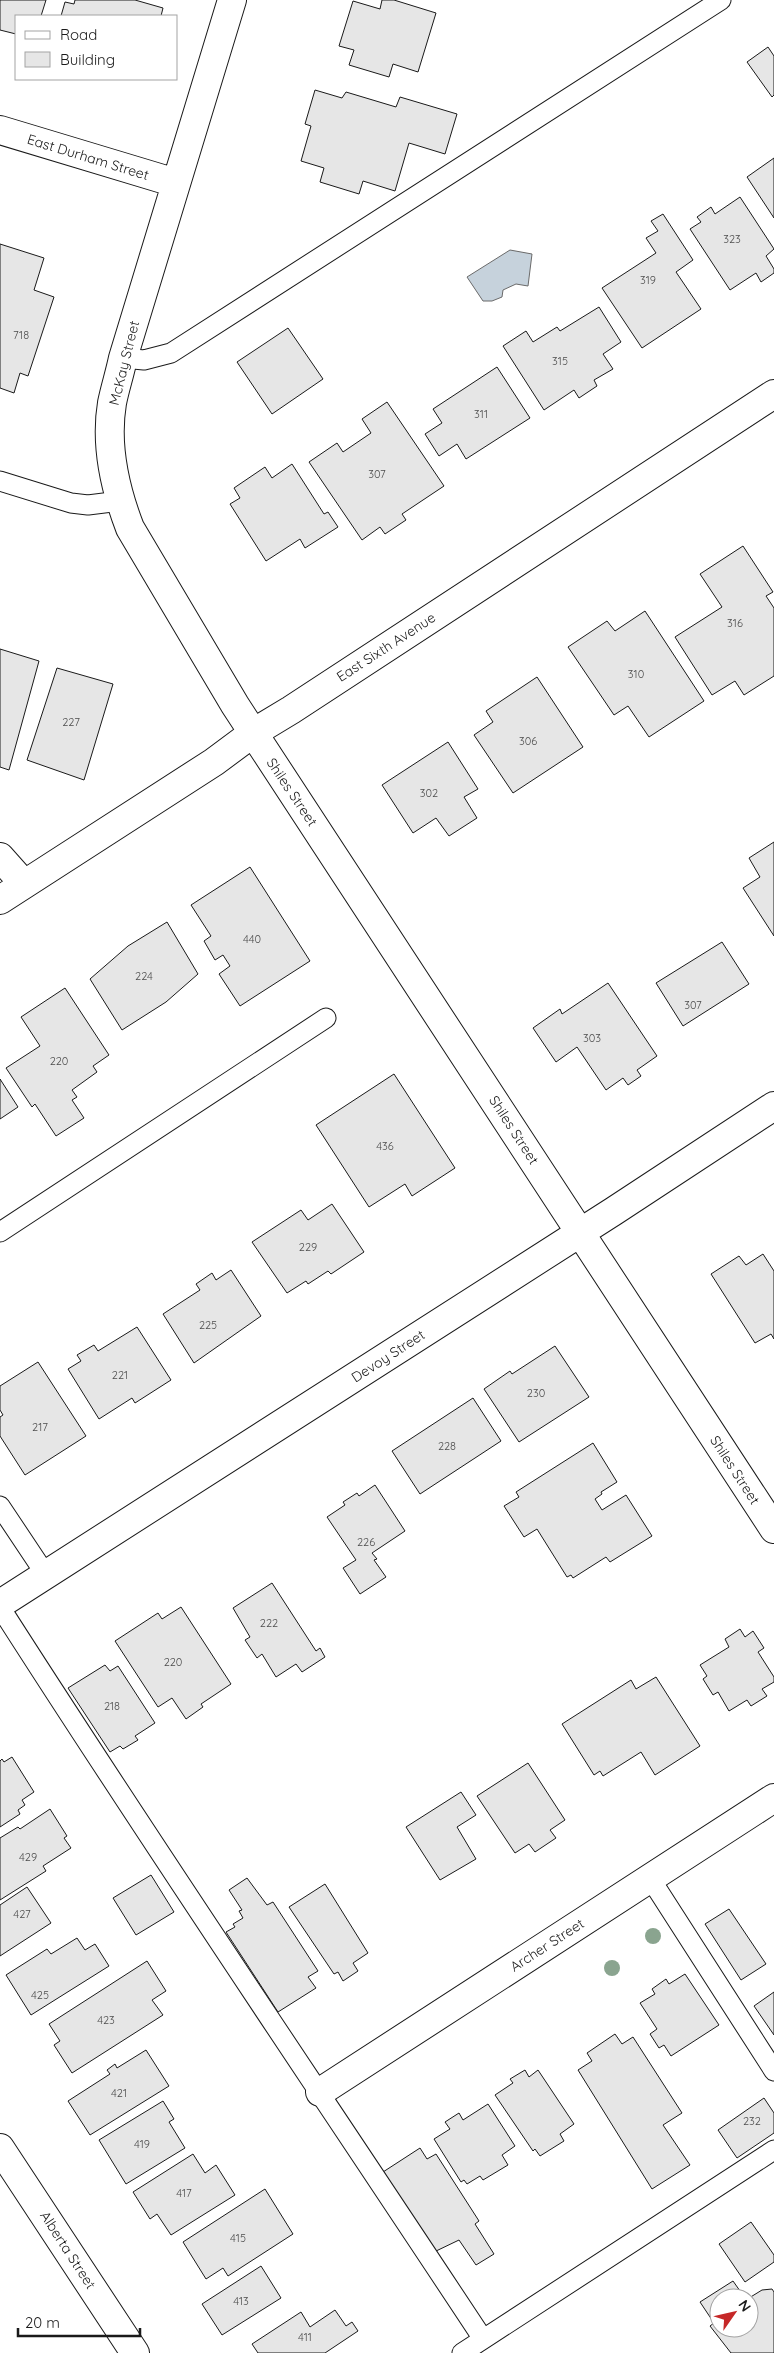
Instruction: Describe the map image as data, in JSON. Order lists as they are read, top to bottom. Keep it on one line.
{"streets":{"street":["East Durham Street","McKay Street","East Sixth Avenue","Shiles Street","Devoy Street","Archer Street","Alberta Street"]},"crossings":[["East Durham Street","McKay Street"],["McKay Street","East Sixth Avenue"],["McKay Street","Shiles Street"],["East Sixth Avenue","Shiles Street"],["Shiles Street","Devoy Street"]],"house_numbers":["323","319","718","315","311","307","316","310","227","306","302","440","224","307","303","220","436","229","225","221","230","217","228","226","222","220","218","429","427","425","423","421","232","419","417","415","413","411"],"legend":["Road","Building"],"scale_bar":"20 m","north":"top right"}
